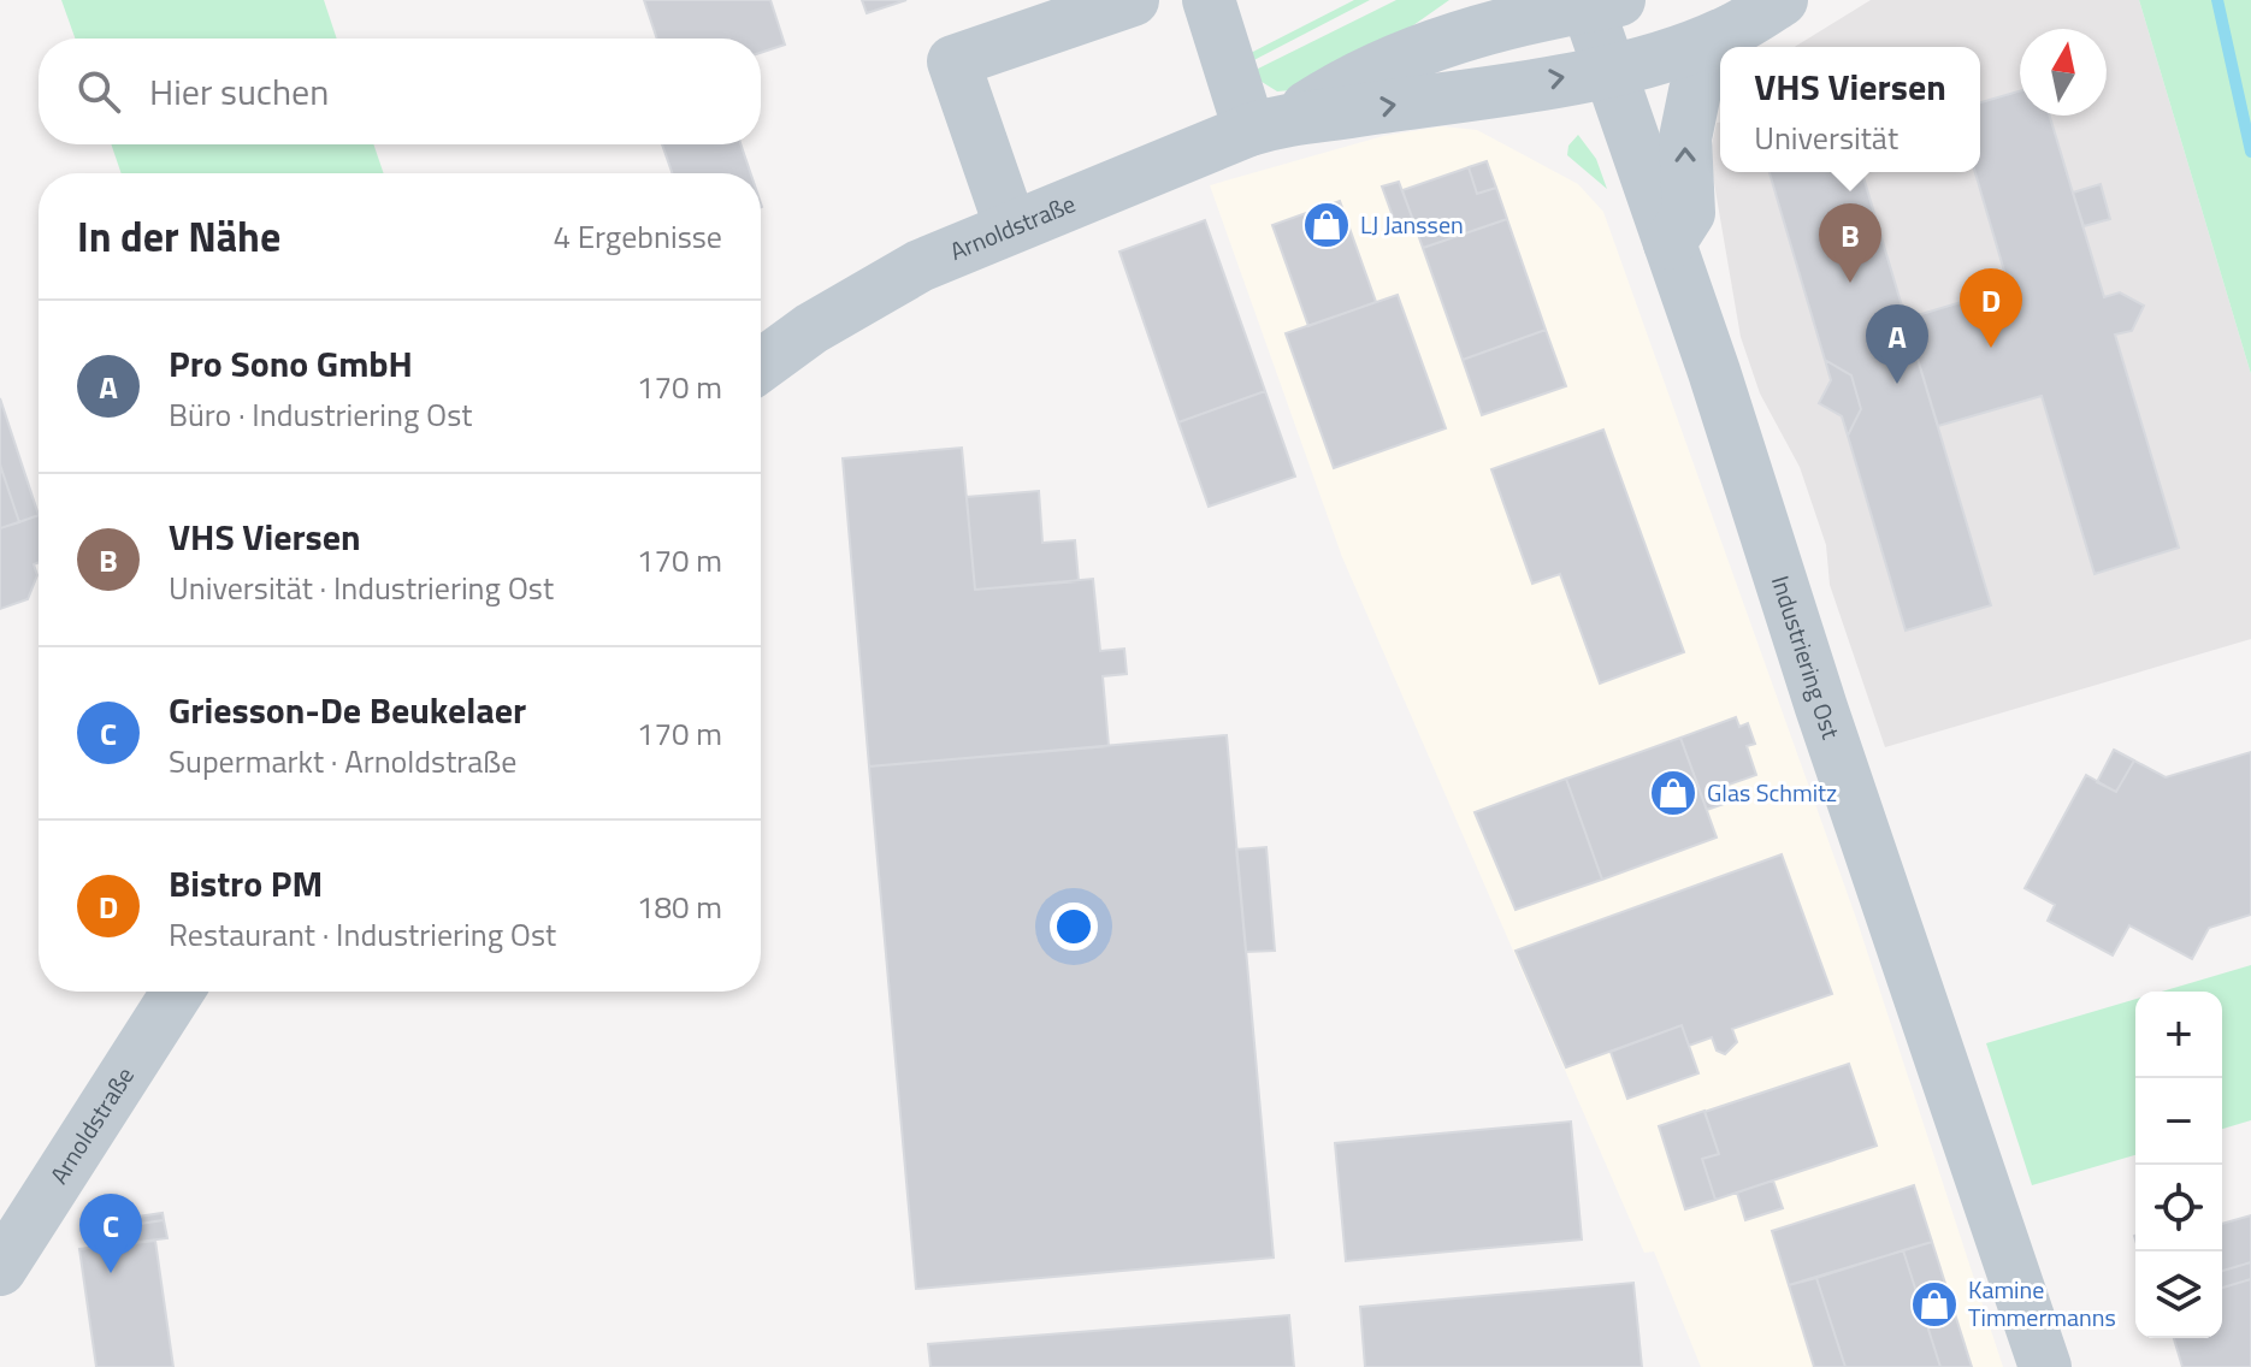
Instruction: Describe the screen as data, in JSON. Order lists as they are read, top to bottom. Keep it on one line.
{"streets":{"street":["Arnoldstraße","Industriering Ost"]},"crossings":[["Arnoldstraße","Industriering Ost"]],"places":{"shop":["LJ Janssen","Glas Schmitz","Kamine Timmermanns"]},"north":"top","page":{"search":"Hier suchen","popup":["VHS Viersen","Universität"],"heading":["In der Nähe","4 Ergebnisse"],"pins":["B","D","A","C"],"list":[{"mark":"A","name":"Pro Sono GmbH","note":"Büro · Industriering Ost","value":"170 m"},{"mark":"B","name":"VHS Viersen","note":"Universität · Industriering Ost","value":"170 m"},{"mark":"C","name":"Griesson-De Beukelaer","note":"Supermarkt · Arnoldstraße","value":"170 m"},{"mark":"D","name":"Bistro PM","note":"Restaurant · Industriering Ost","value":"180 m"}],"map_buttons":["+","−"]}}
